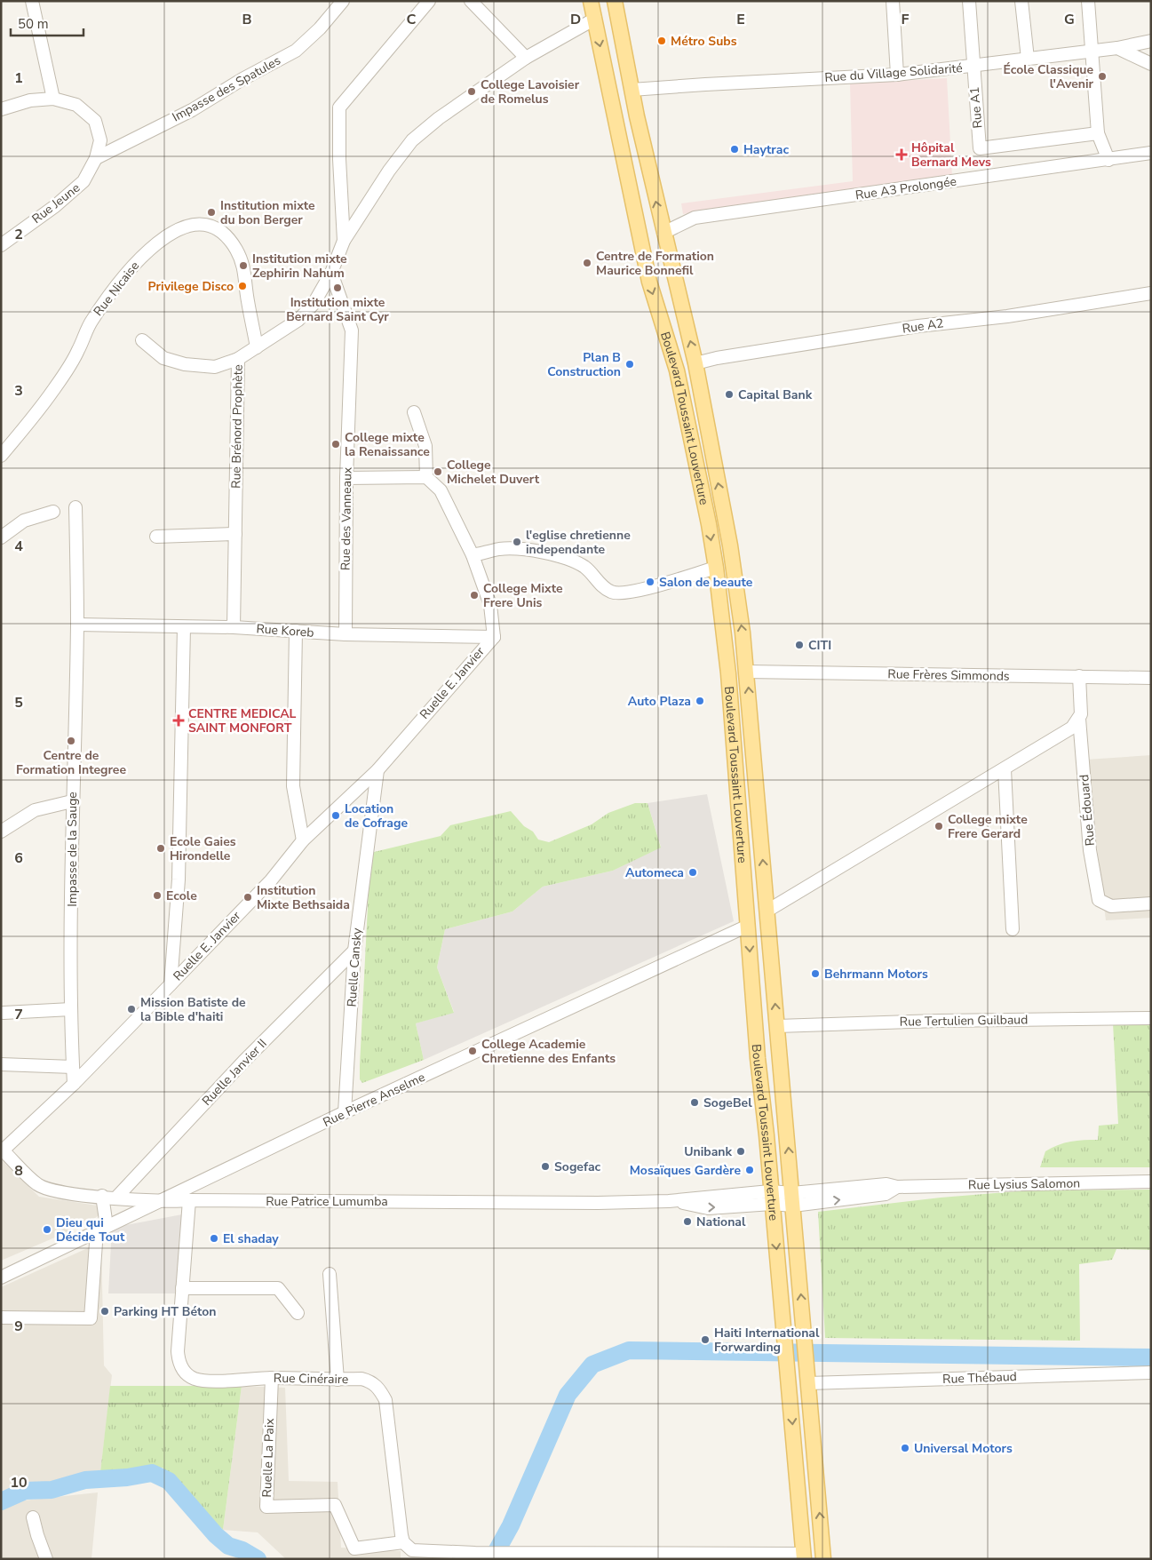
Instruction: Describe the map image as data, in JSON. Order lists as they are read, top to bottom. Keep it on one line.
{"streets":{"main road":["Boulevard Toussaint Louverture"],"street":["Rue du Village Solidarité","Impasse des Spatules","Rue A1","Rue A3 Prolongée","Rue Jeune","Rue Nicaise","Rue A2","Rue Brénord Prophète","Rue des Vanneaux","Rue Koreb","Rue Frères Simmonds","Ruelle E. Janvier","Rue Édouard","Impasse de la Sauge","Ruelle Cansky","Rue Tertulien Guilbaud","Ruelle Janvier II","Rue Pierre Anselme","Rue Lysius Salomon","Rue Patrice Lumumba","Rue Thébaud","Rue Cinéraire","Ruelle La Paix"]},"crossings":[["Rue du Village Solidarité","Rue A1"],["Rue du Village Solidarité","Boulevard Toussaint Louverture"],["Impasse des Spatules","Rue Jeune"],["Rue A3 Prolongée","Boulevard Toussaint Louverture"],["Rue Nicaise","Rue Brénord Prophète"],["Rue A2","Boulevard Toussaint Louverture"],["Boulevard Toussaint Louverture","Rue Brénord Prophète"],["Boulevard Toussaint Louverture","Rue Frères Simmonds"],["Boulevard Toussaint Louverture","Rue Tertulien Guilbaud"],["Boulevard Toussaint Louverture","Rue Pierre Anselme"],["Boulevard Toussaint Louverture","Rue Lysius Salomon"],["Boulevard Toussaint Louverture","Rue Patrice Lumumba"],["Boulevard Toussaint Louverture","Rue Thébaud"],["Rue Brénord Prophète","Rue des Vanneaux"],["Rue Brénord Prophète","Rue Koreb"],["Rue des Vanneaux","Rue Koreb"],["Rue Koreb","Ruelle E. Janvier"],["Rue Koreb","Impasse de la Sauge"],["Rue Frères Simmonds","Rue Édouard"],["Ruelle E. Janvier","Impasse de la Sauge"],["Ruelle E. Janvier","Ruelle Cansky"],["Ruelle E. Janvier","Rue Patrice Lumumba"],["Ruelle Cansky","Ruelle Janvier II"],["Ruelle Cansky","Rue Pierre Anselme"],["Ruelle Janvier II","Rue Patrice Lumumba"],["Rue Pierre Anselme","Rue Patrice Lumumba"],["Rue Lysius Salomon","Rue Patrice Lumumba"],["Rue Patrice Lumumba","Rue Cinéraire"],["Rue Cinéraire","Ruelle La Paix"]],"places":{"other":["Métro Subs","École Classique l'Avenir","College Lavoisier de Romelus","Haytrac","Institution mixte du bon Berger","Centre de Formation Maurice Bonnefil","Institution mixte Zephirin Nahum","Privilege Disco","Institution mixte Bernard Saint Cyr","Plan B Construction","Capital Bank","College mixte la Renaissance","College Michelet Duvert","l'eglise chretienne independante","Salon de beaute","College Mixte Frere Unis","CITI","Auto Plaza","Centre de Formation Integree","Location de Cofrage","College mixte Frere Gerard","Ecole Gaies Hirondelle","Automeca","Ecole","Institution Mixte Bethsaida","Behrmann Motors","Mission Batiste de la Bible d'haiti","College Academie Chretienne des Enfants","SogeBel","Unibank","Sogefac","Mosaïques Gardère","National","Dieu qui Décide Tout","El shaday","Parking HT Béton","Haiti International Forwarding","Universal Motors"],"health":["Hôpital Bernard Mevs","CENTRE MEDICAL SAINT MONFORT"]},"scale_bar":"50 m","grid":{"columns":["B","C","D","E","F","G"],"rows":["1","2","3","4","5","6","7","8","9","10"]}}
